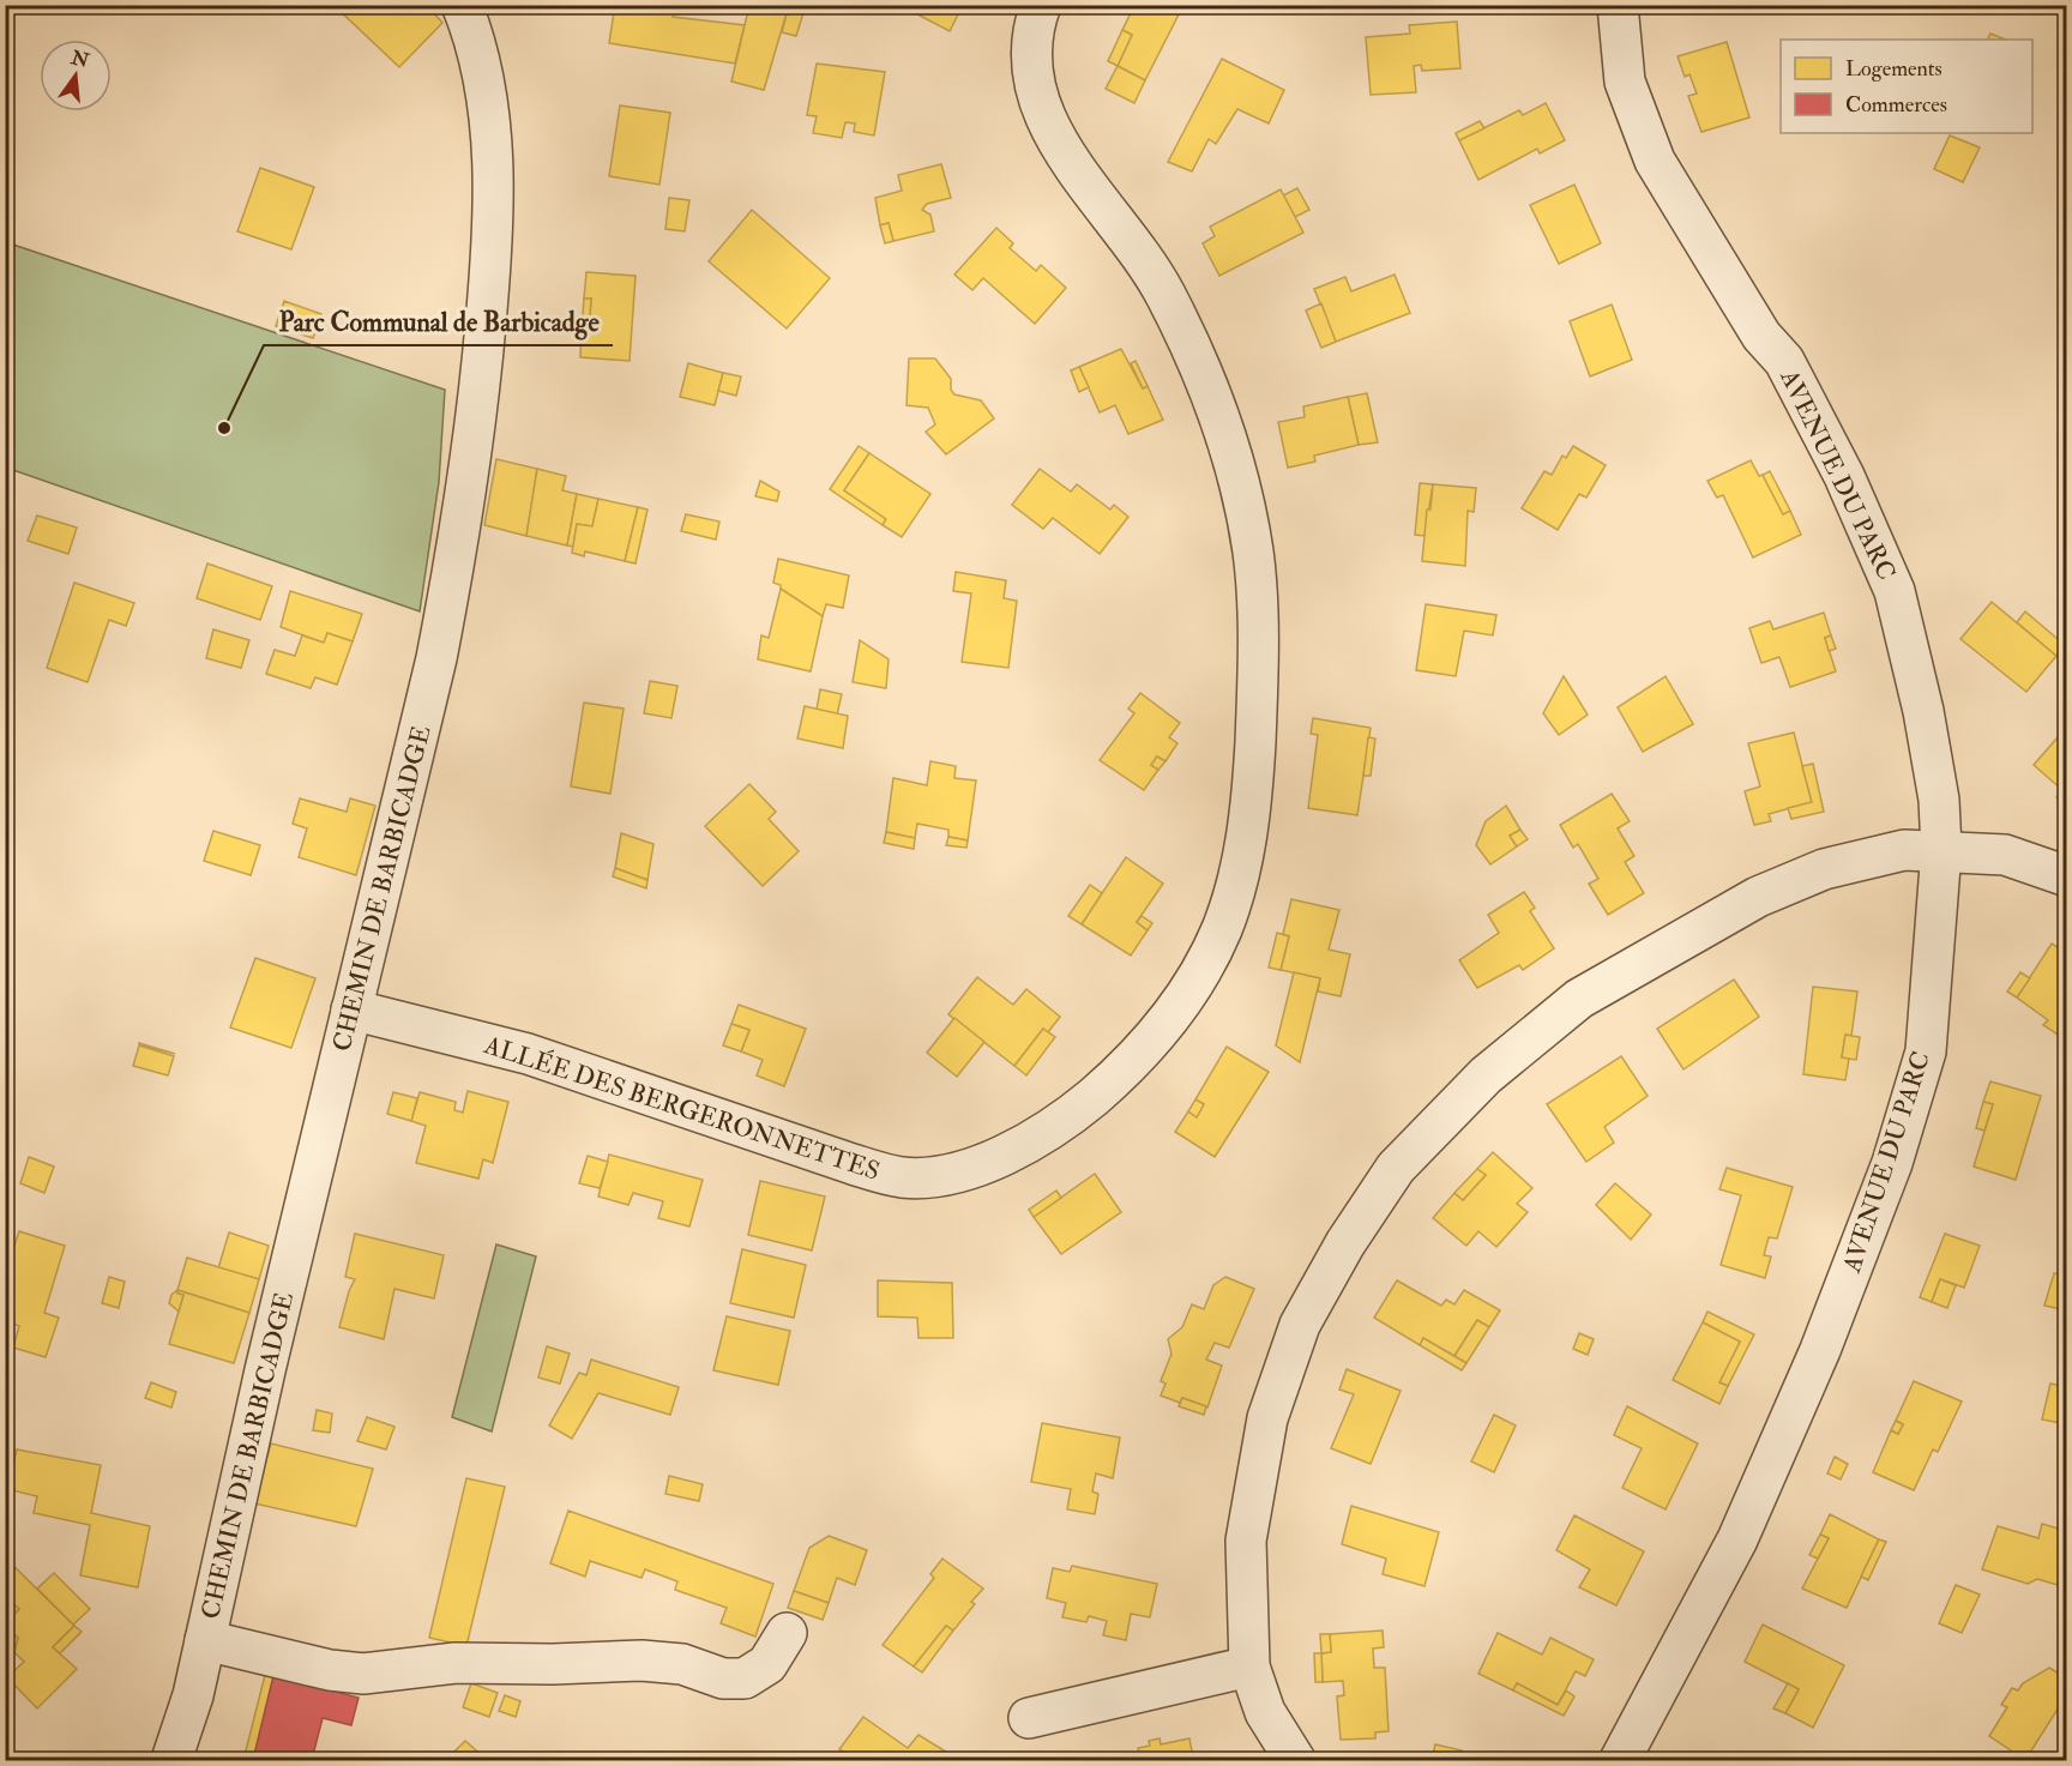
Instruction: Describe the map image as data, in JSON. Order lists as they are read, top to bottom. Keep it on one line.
{"streets":{"street":["AVENUE DU PARC","CHEMIN DE BARBICADGE","ALLÉE DES BERGERONNETTES"]},"crossings":[["CHEMIN DE BARBICADGE","ALLÉE DES BERGERONNETTES"]],"places":["Parc Communal de Barbicadge"],"legend":["Logements","Commerces"],"north":"top"}
